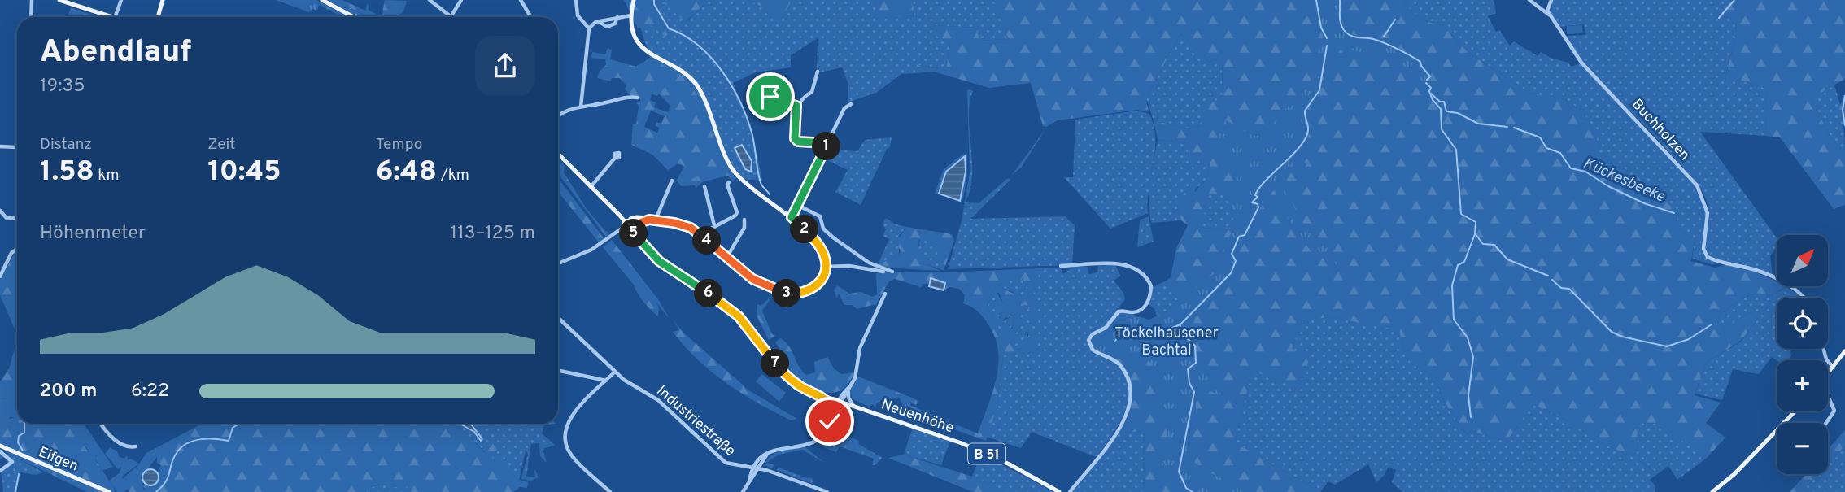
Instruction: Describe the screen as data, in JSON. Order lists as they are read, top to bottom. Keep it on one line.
{"streets":{"main road":["Neuenhöhe","B 51","Eifgen"],"street":["Buchholzen","Industriestraße"]},"water":["Kückesbeeke"],"parks":["Töckelhausener Bachtal"],"north":"top right","page":{"heading":["Abendlauf","19:35"],"stats":[["Distanz","1.58 km"],["Zeit","10:45"],["Tempo","6:48 /km"]],"pins":["1","2","5","4","3","6","7"],"chart":["Höhenmeter","113–125 m"],"map_buttons":["+","−"],"list":[{"name":"200 m","note":"6:22"}]}}
